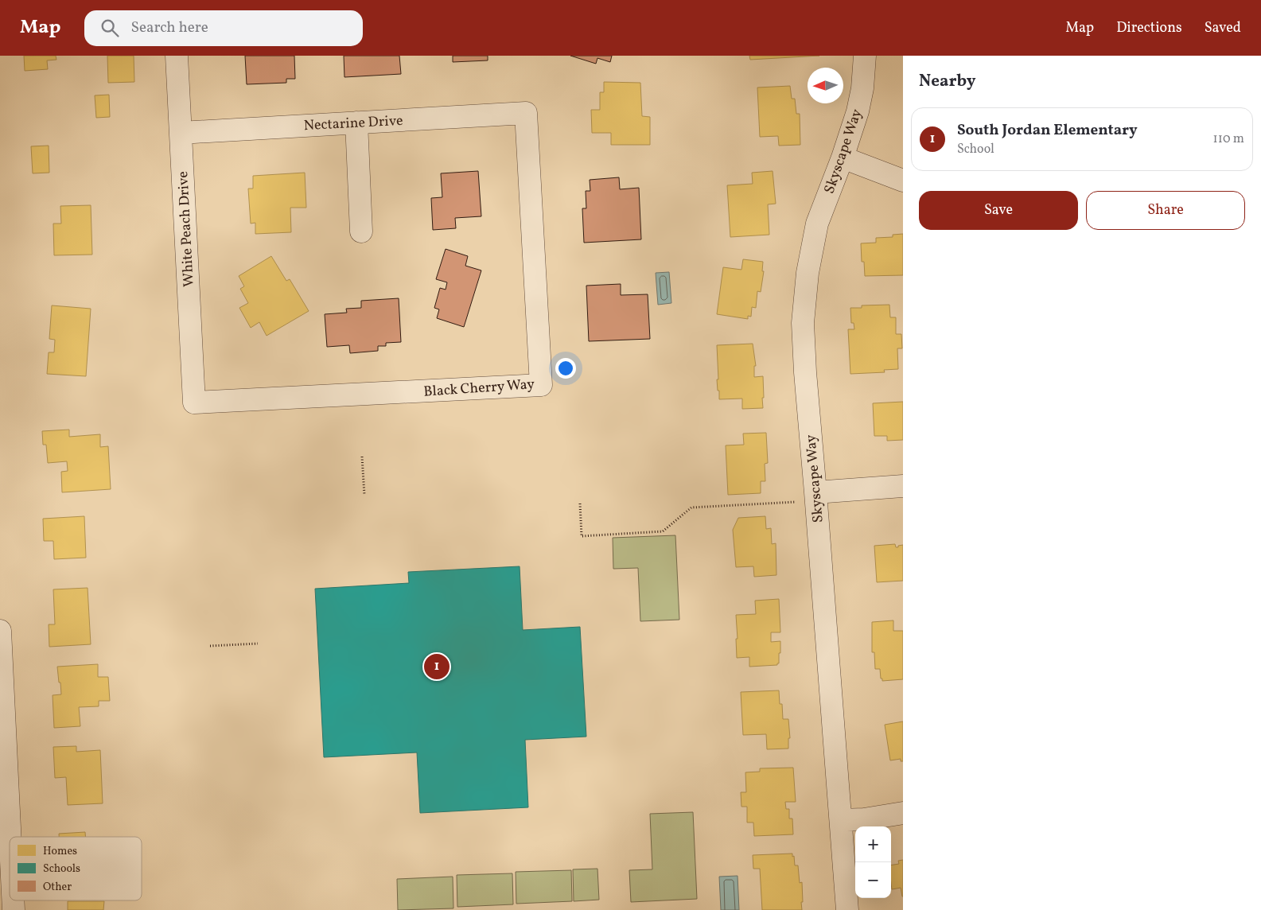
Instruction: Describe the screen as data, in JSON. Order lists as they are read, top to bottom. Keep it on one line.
{"streets":{"street":["Nectarine Drive","Skyscape Way","White Peach Drive","Black Cherry Way"]},"crossings":[["Nectarine Drive","White Peach Drive"],["Nectarine Drive","Black Cherry Way"],["White Peach Drive","Black Cherry Way"]],"legend":["Homes","Schools","Other"],"north":"left","page":{"header":"Map","search":"Search here","nav":["Map","Directions","Saved"],"heading":"Nearby","list":[{"mark":"1","name":"South Jordan Elementary","note":"School","value":"110 m"}],"buttons":["Save","Share"],"pins":"1","map_buttons":["+","−"]}}
